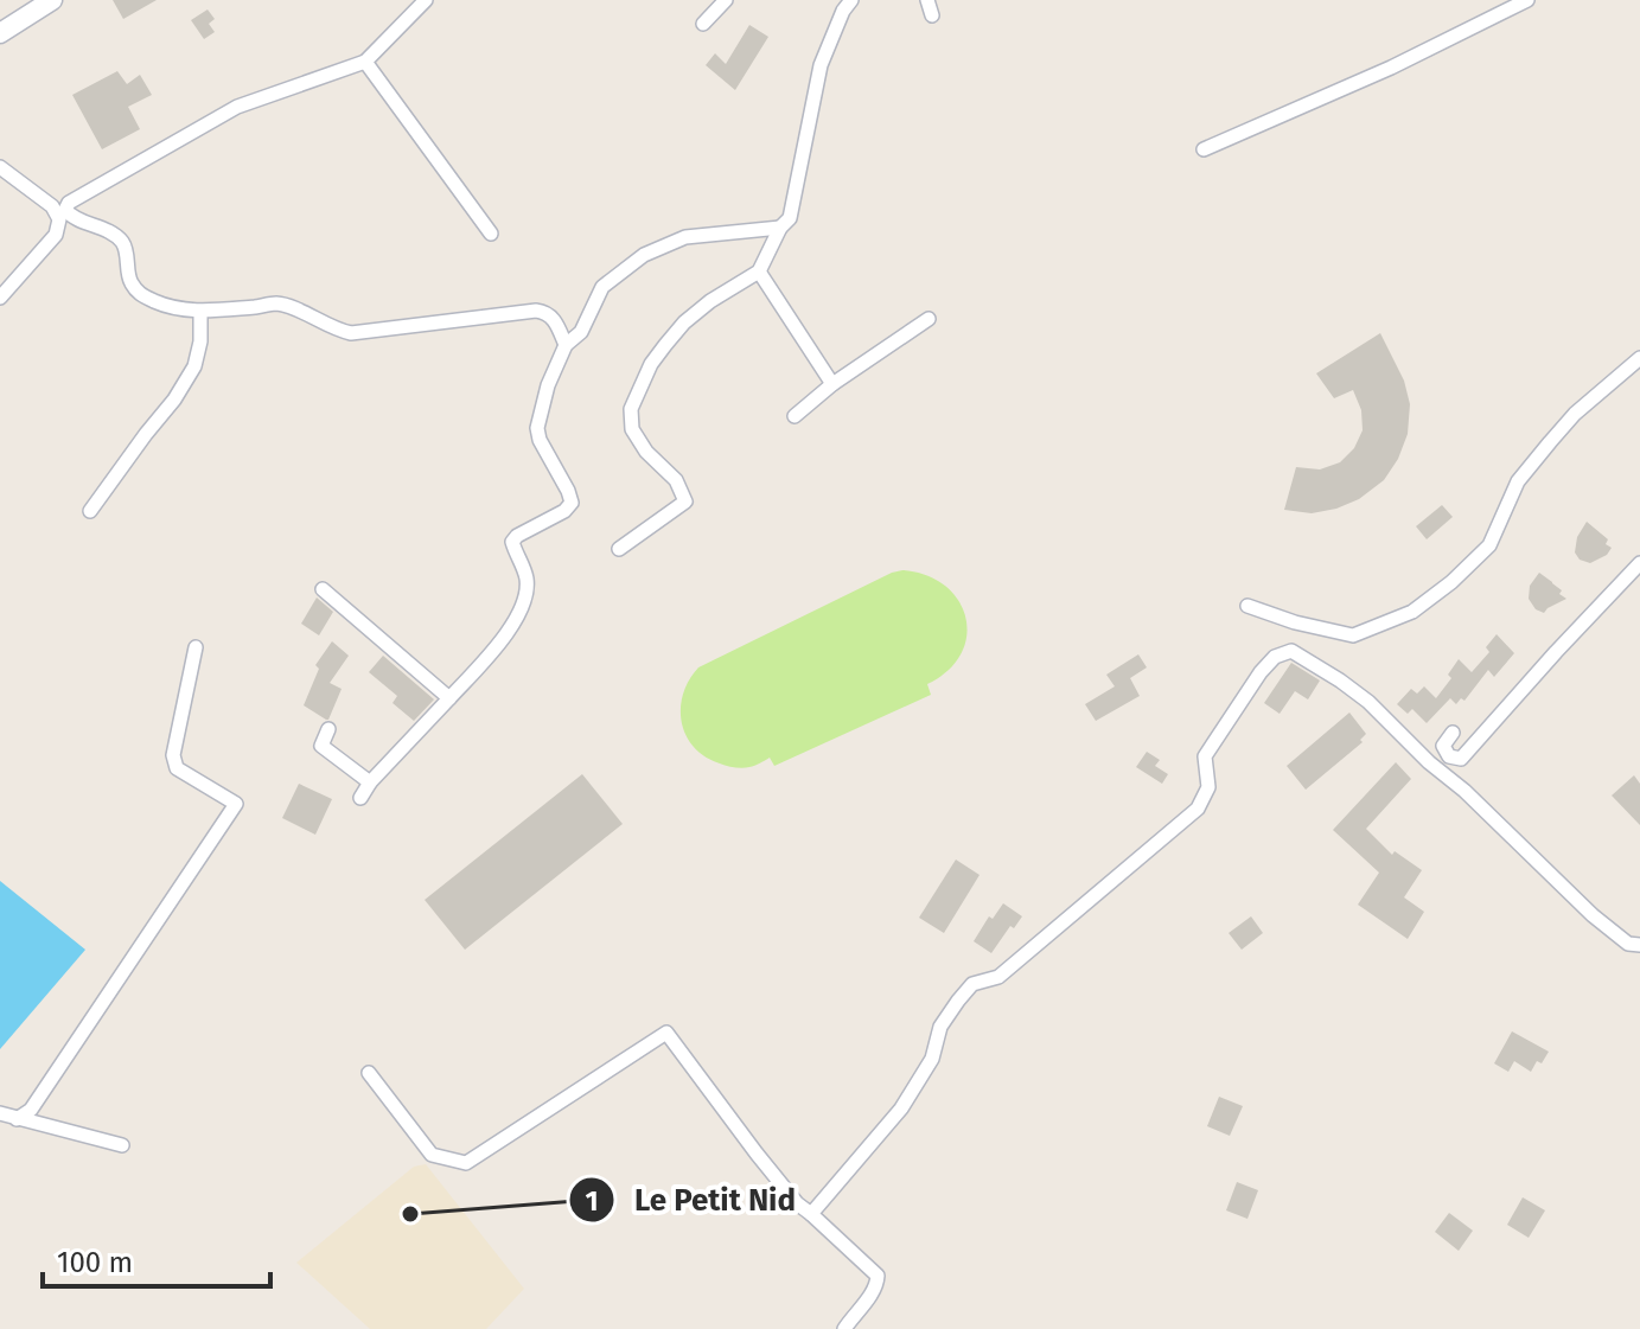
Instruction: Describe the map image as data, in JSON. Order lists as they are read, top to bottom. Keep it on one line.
{"places":["Le Petit Nid"],"scale_bar":"100 m"}
